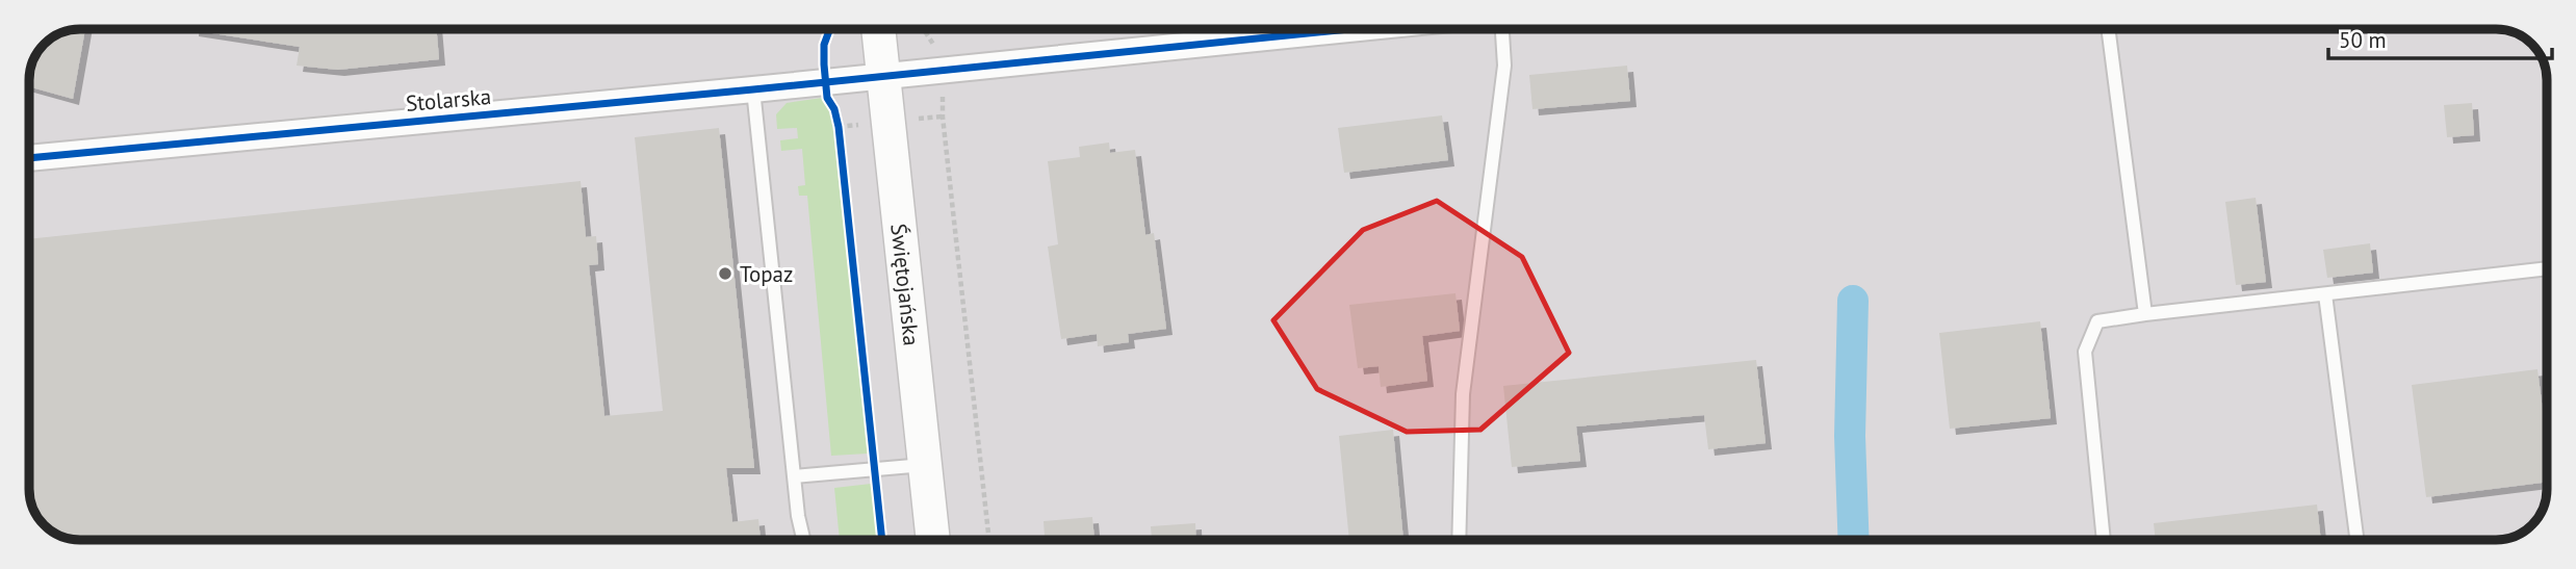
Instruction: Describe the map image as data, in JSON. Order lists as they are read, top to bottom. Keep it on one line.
{"streets":{"street":["Stolarska","Świętojańska"]},"crossings":[["Stolarska","Świętojańska"]],"places":["Topaz"],"scale_bar":"50 m"}
